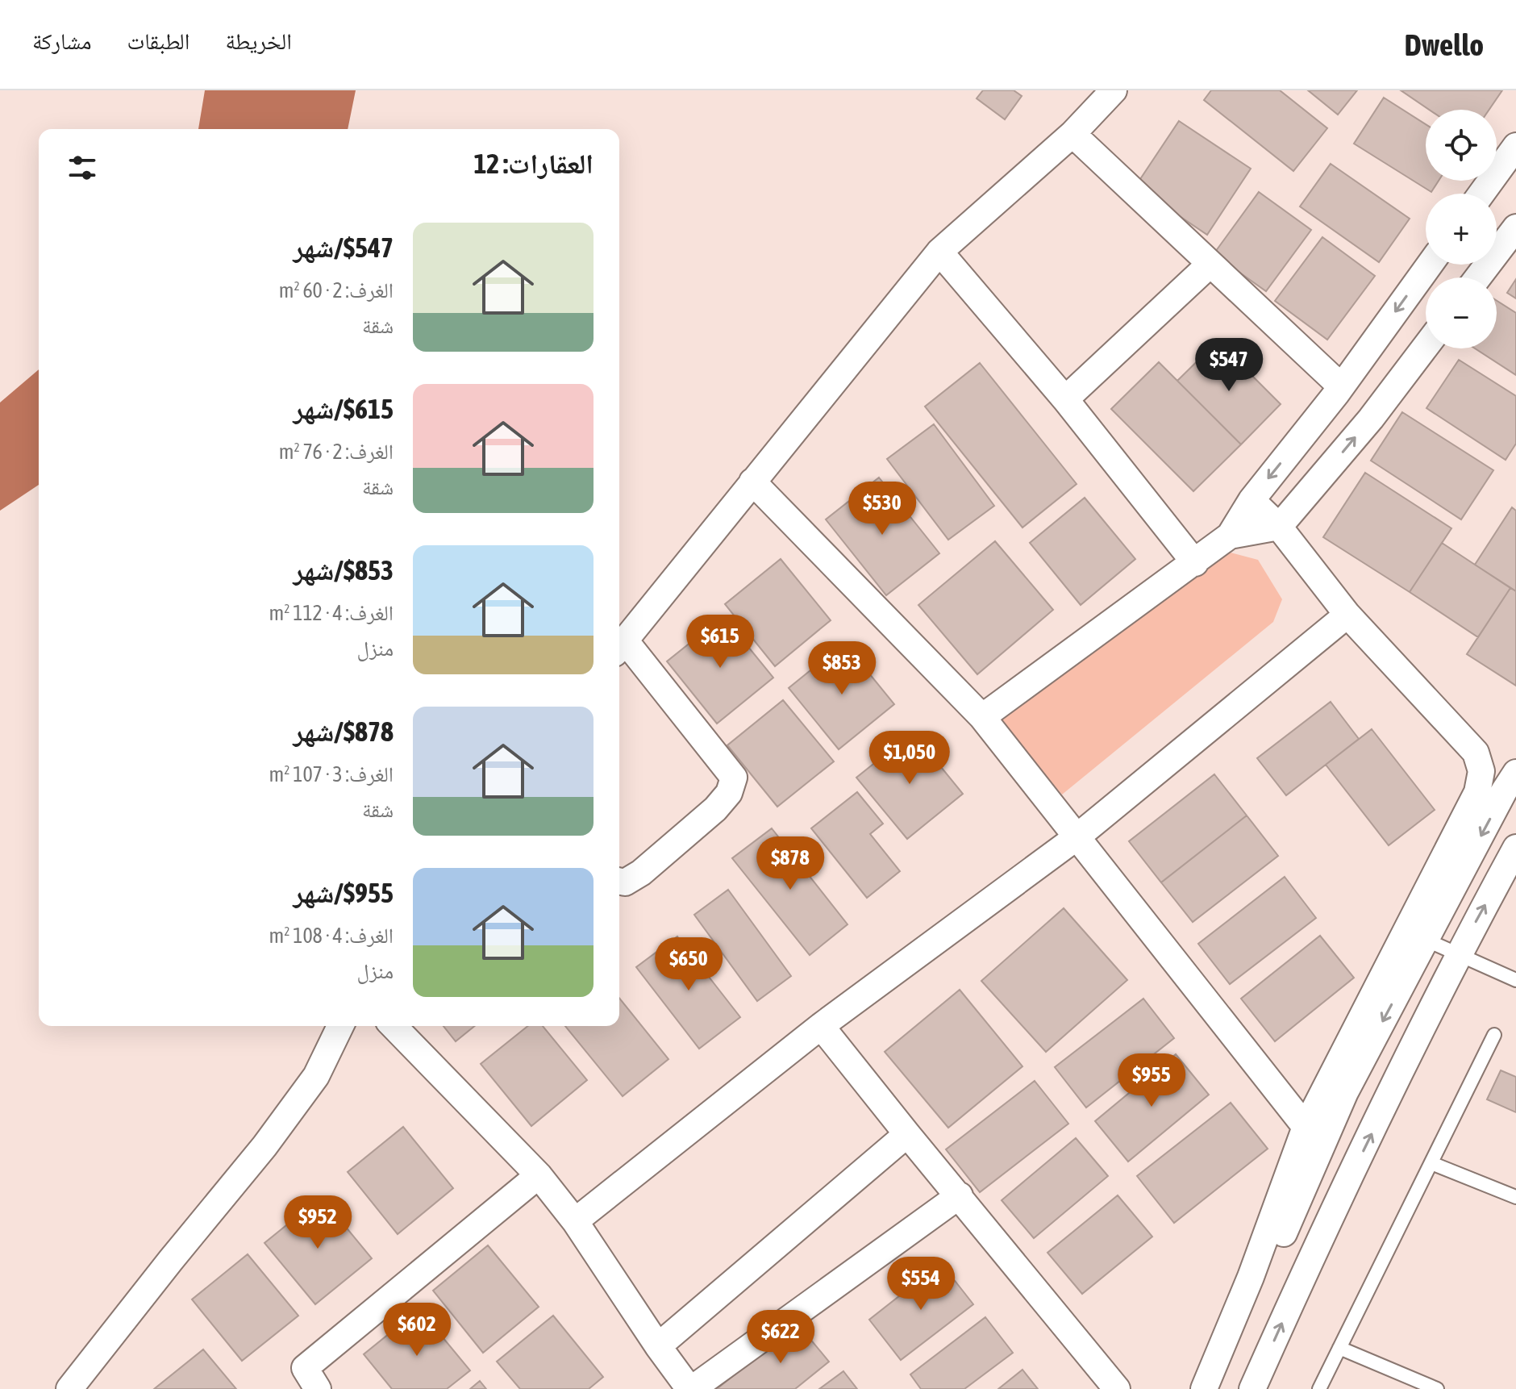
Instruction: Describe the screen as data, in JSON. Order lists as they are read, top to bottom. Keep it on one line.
{"page":{"header":"Dwello","nav":["الخريطة","الطبقات","مشاركة"],"map_buttons":["+","−"],"heading":"العقارات: 12","list":[{"name":"$547/شهر","note":"الغرف: 2 · 60 m² · شقة"},{"name":"$615/شهر","note":"الغرف: 2 · 76 m² · شقة"},{"name":"$853/شهر","note":"الغرف: 4 · 112 m² · منزل"},{"name":"$878/شهر","note":"الغرف: 3 · 107 m² · شقة"},{"name":"$955/شهر","note":"الغرف: 4 · 108 m² · منزل"}],"price":["$547","$530","$615","$853","$1,050","$878","$650","$955","$952","$554","$602","$622"]}}
